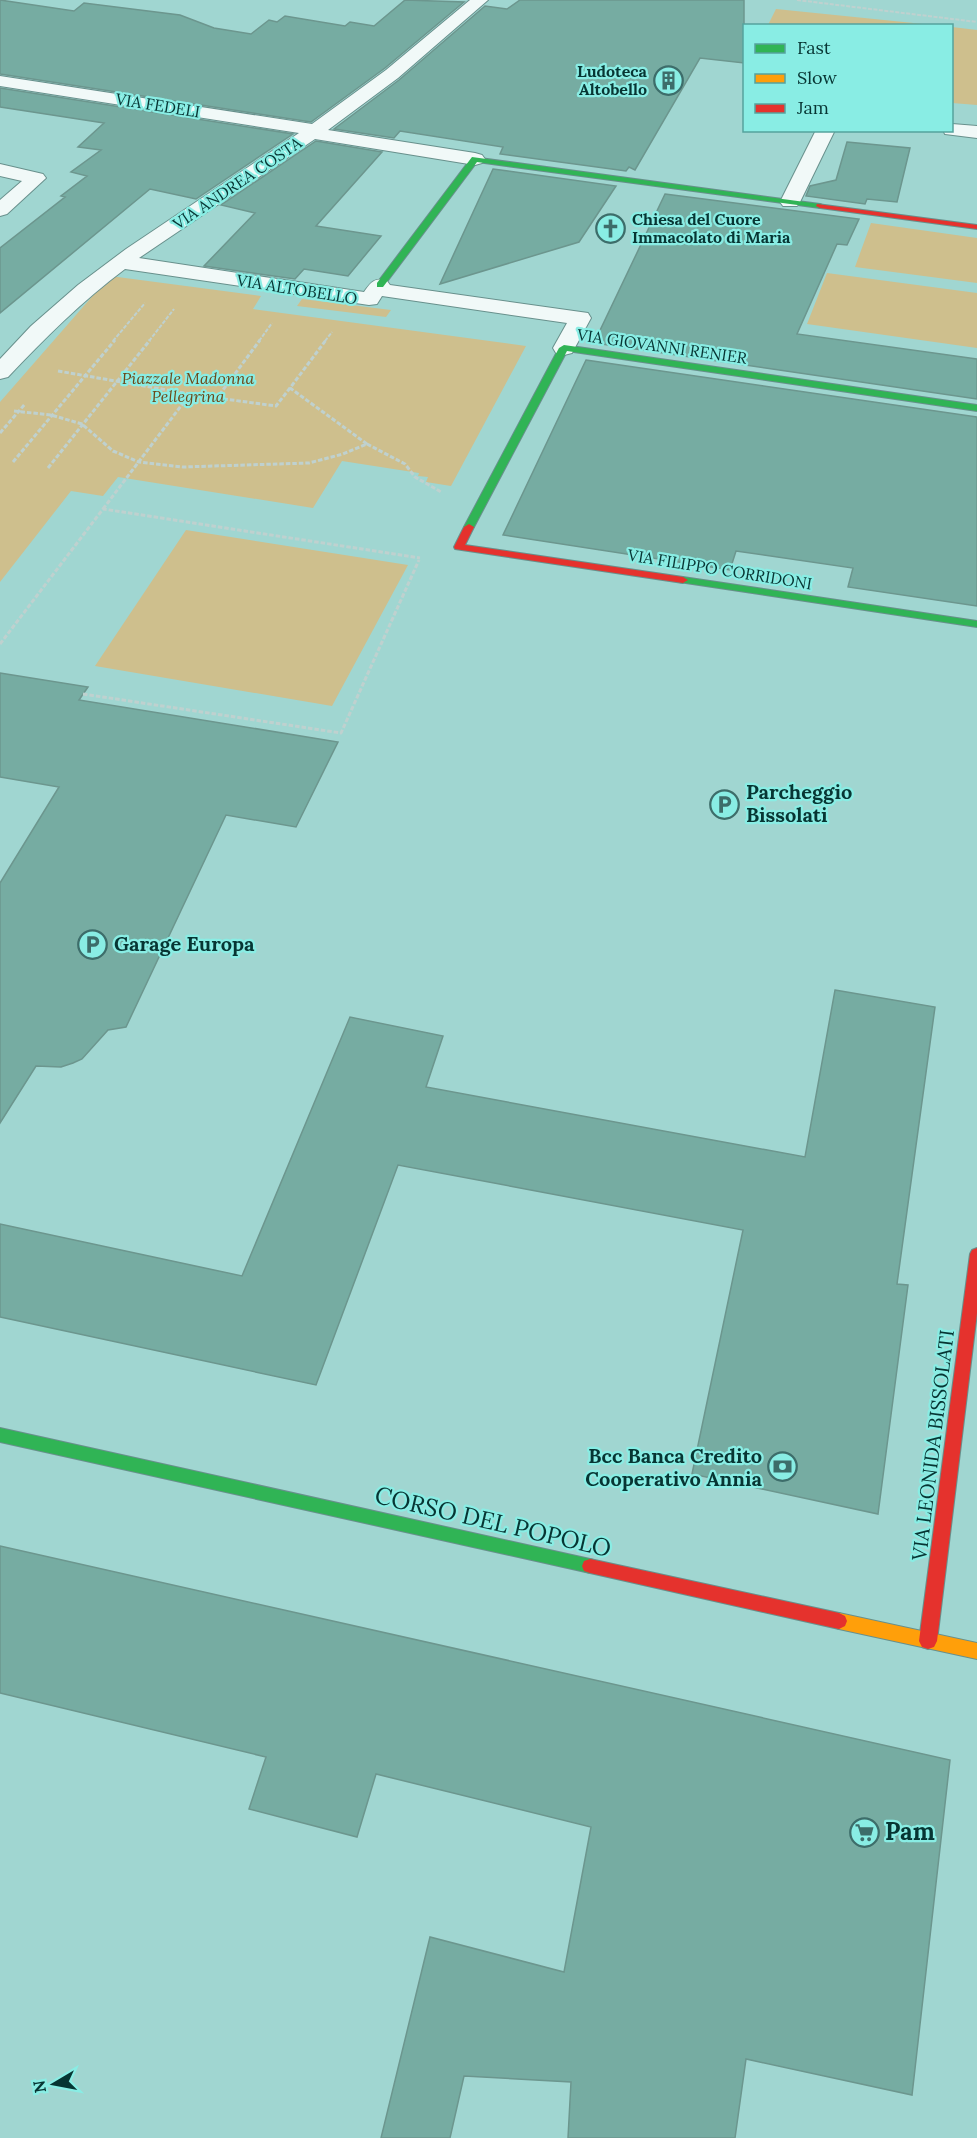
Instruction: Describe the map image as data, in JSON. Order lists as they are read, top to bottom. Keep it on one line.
{"streets":{"street":["VIA FEDELI","VIA ANDREA COSTA","VIA ALTOBELLO","VIA GIOVANNI RENIER","VIA FILIPPO CORRIDONI","VIA LEONIDA BISSOLATI","CORSO DEL POPOLO"]},"crossings":[["VIA FEDELI","VIA ANDREA COSTA"],["VIA ANDREA COSTA","VIA ALTOBELLO"],["VIA GIOVANNI RENIER","VIA FILIPPO CORRIDONI"],["VIA LEONIDA BISSOLATI","CORSO DEL POPOLO"]],"parks":["Piazzale Madonna Pellegrina"],"places":{"building":["Ludoteca Altobello"],"church":["Chiesa del Cuore Immacolato di Maria"],"parking":["Parcheggio Bissolati","Garage Europa"],"bank":["Bcc Banca Credito Cooperativo Annia"],"supermarket":["Pam"]},"legend":["Fast","Slow","Jam"],"north":"left"}
